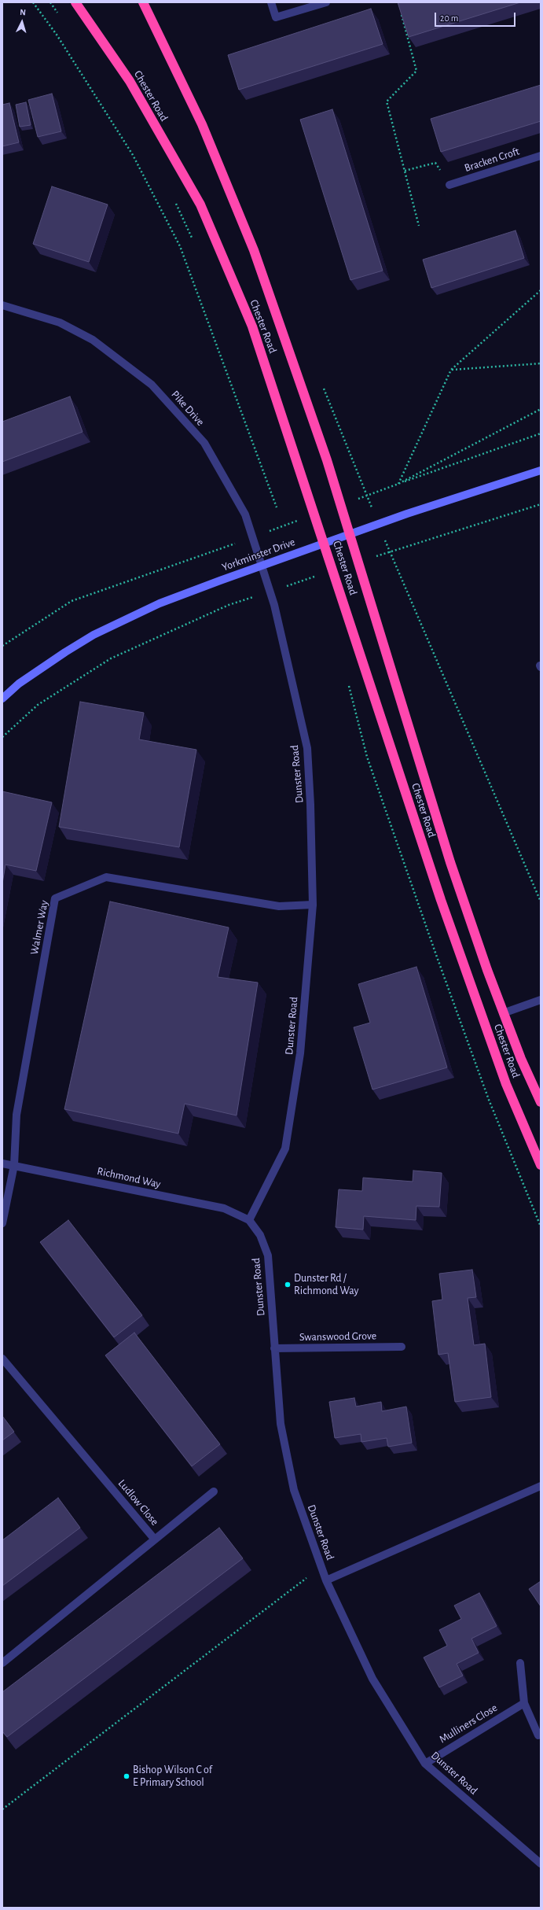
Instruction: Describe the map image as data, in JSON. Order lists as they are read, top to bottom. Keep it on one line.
{"streets":{"highway":["Chester Road"],"street":["Bracken Croft","Pike Drive","Yorkminster Drive","Dunster Road","Walmer Way","Richmond Way","Swanswood Grove","Ludlow Close","Mulliners Close"]},"crossings":[["Pike Drive","Dunster Road"],["Dunster Road","Walmer Way"],["Dunster Road","Richmond Way"],["Dunster Road","Swanswood Grove"],["Dunster Road","Mulliners Close"],["Walmer Way","Richmond Way"]],"places":["Dunster Rd / Richmond Way","Bishop Wilson C of E Primary School"],"scale_bar":"20 m","north":"top"}
